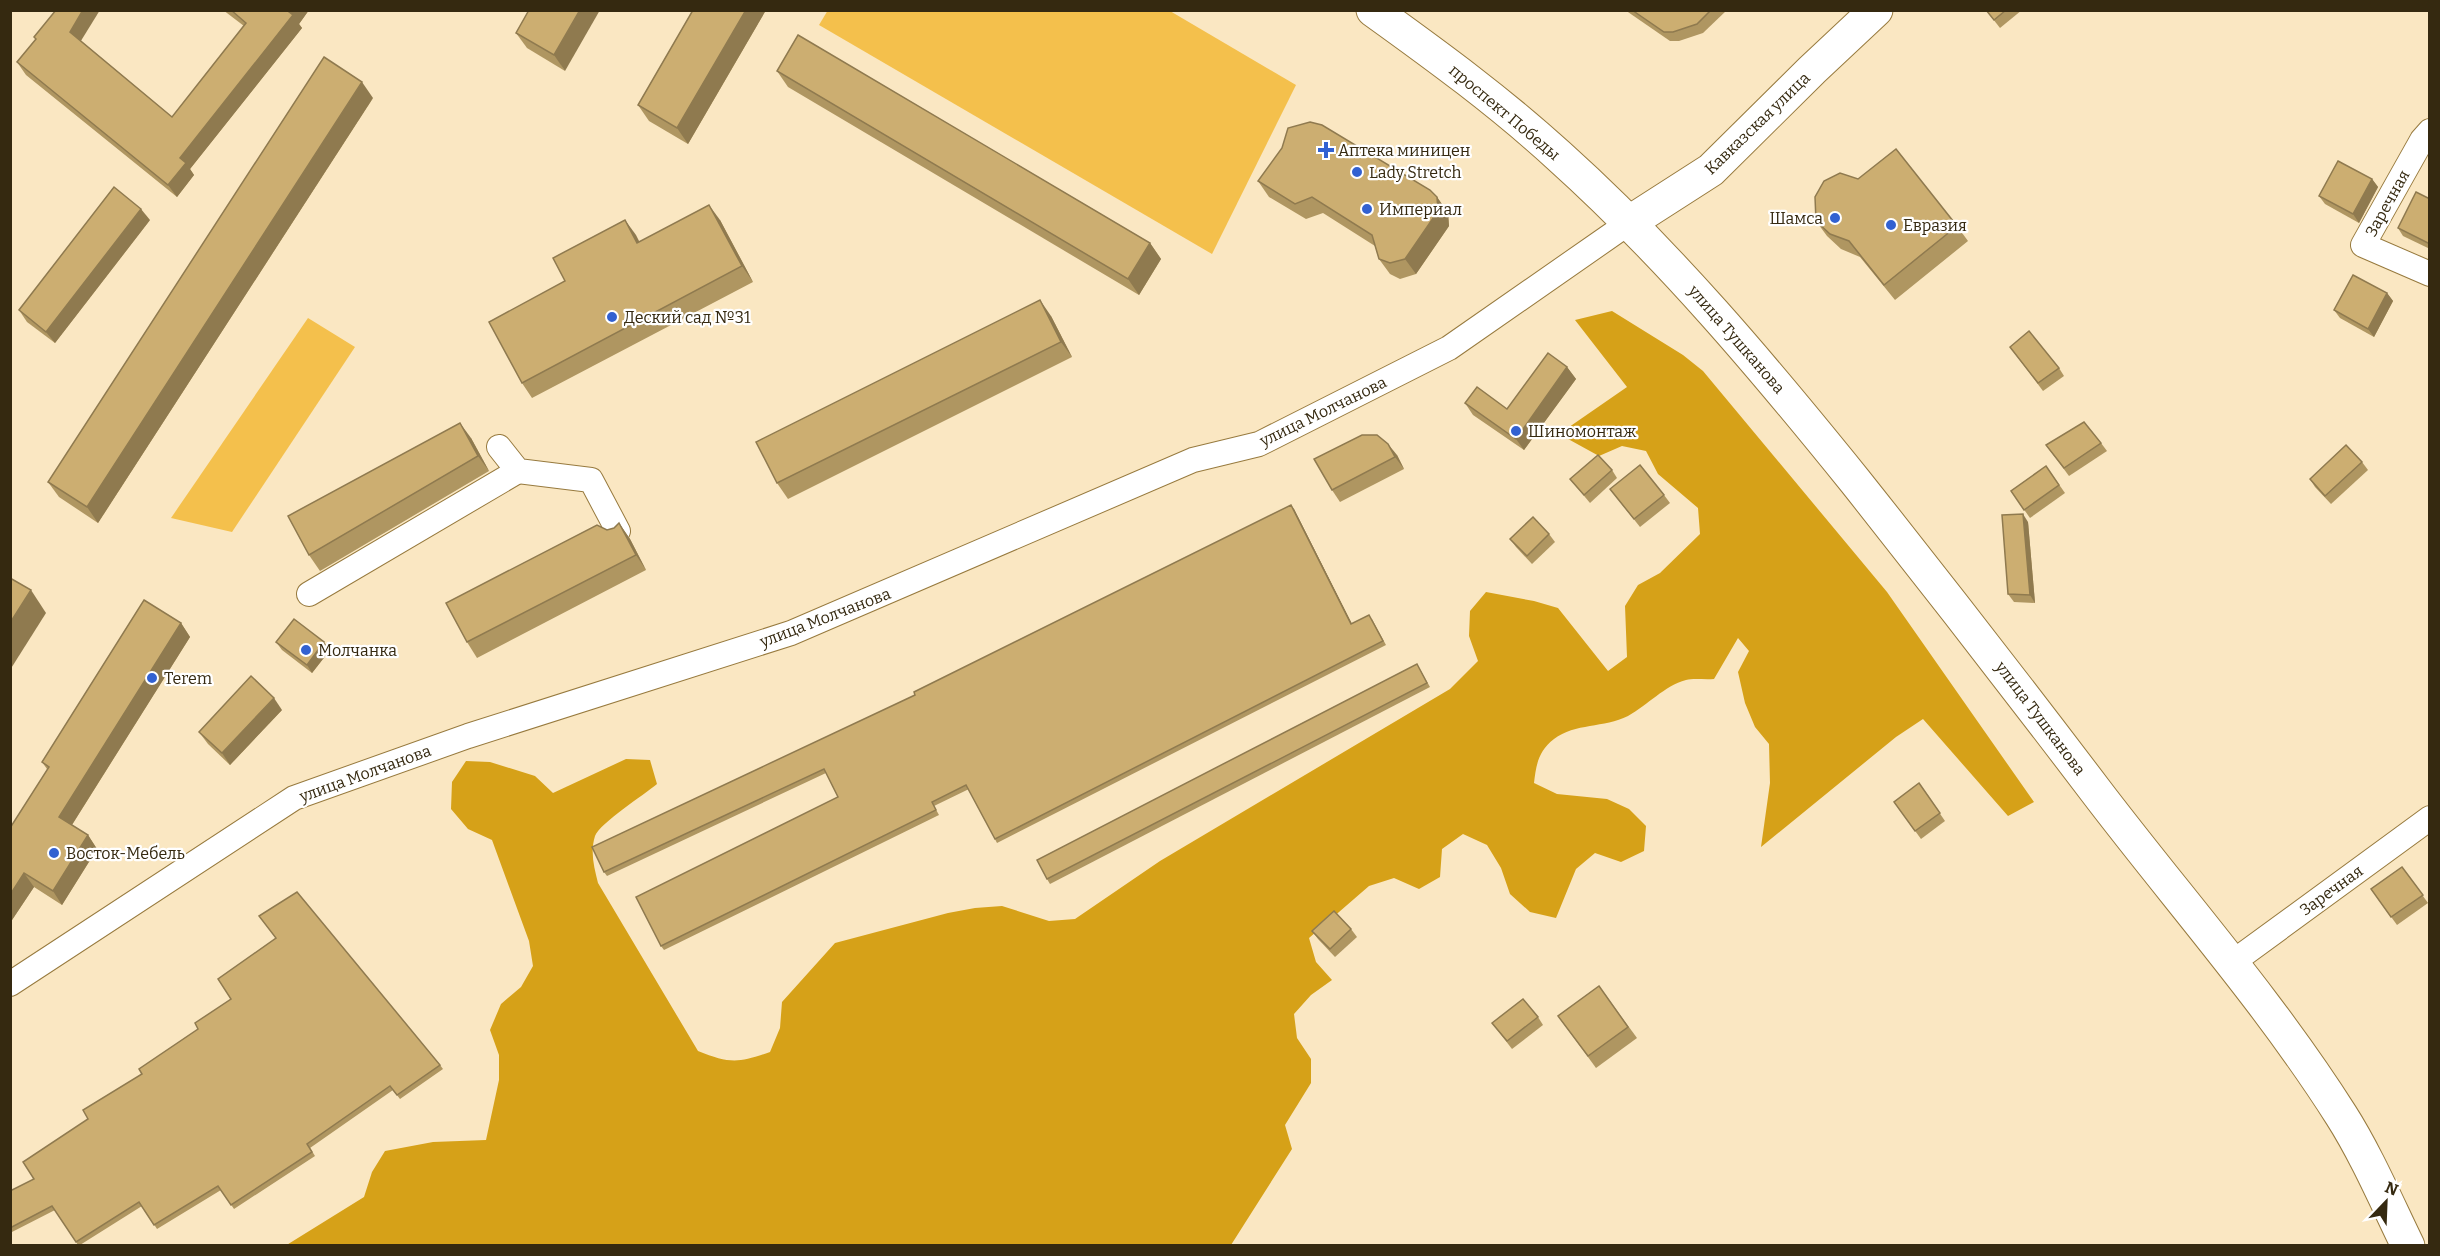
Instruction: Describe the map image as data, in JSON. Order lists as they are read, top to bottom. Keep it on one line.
{"streets":{"main road":["проспект Победы","Кавказская улица","улица Тушканова"],"street":["Заречная","улица Молчанова"]},"crossings":[["проспект Победы","Кавказская улица"],["проспект Победы","улица Тушканова"],["проспект Победы","улица Молчанова"],["Кавказская улица","улица Тушканова"],["Кавказская улица","улица Молчанова"],["Заречная","улица Тушканова"],["улица Тушканова","улица Молчанова"]],"places":{"health":["Аптека миницен"],"other":["Lady Stretch","Империал","Шамса","Евразия","Деский сад №31","Шиномонтаж","Молчанка","Terem","Восток-Мебель"]},"north":"top right"}
